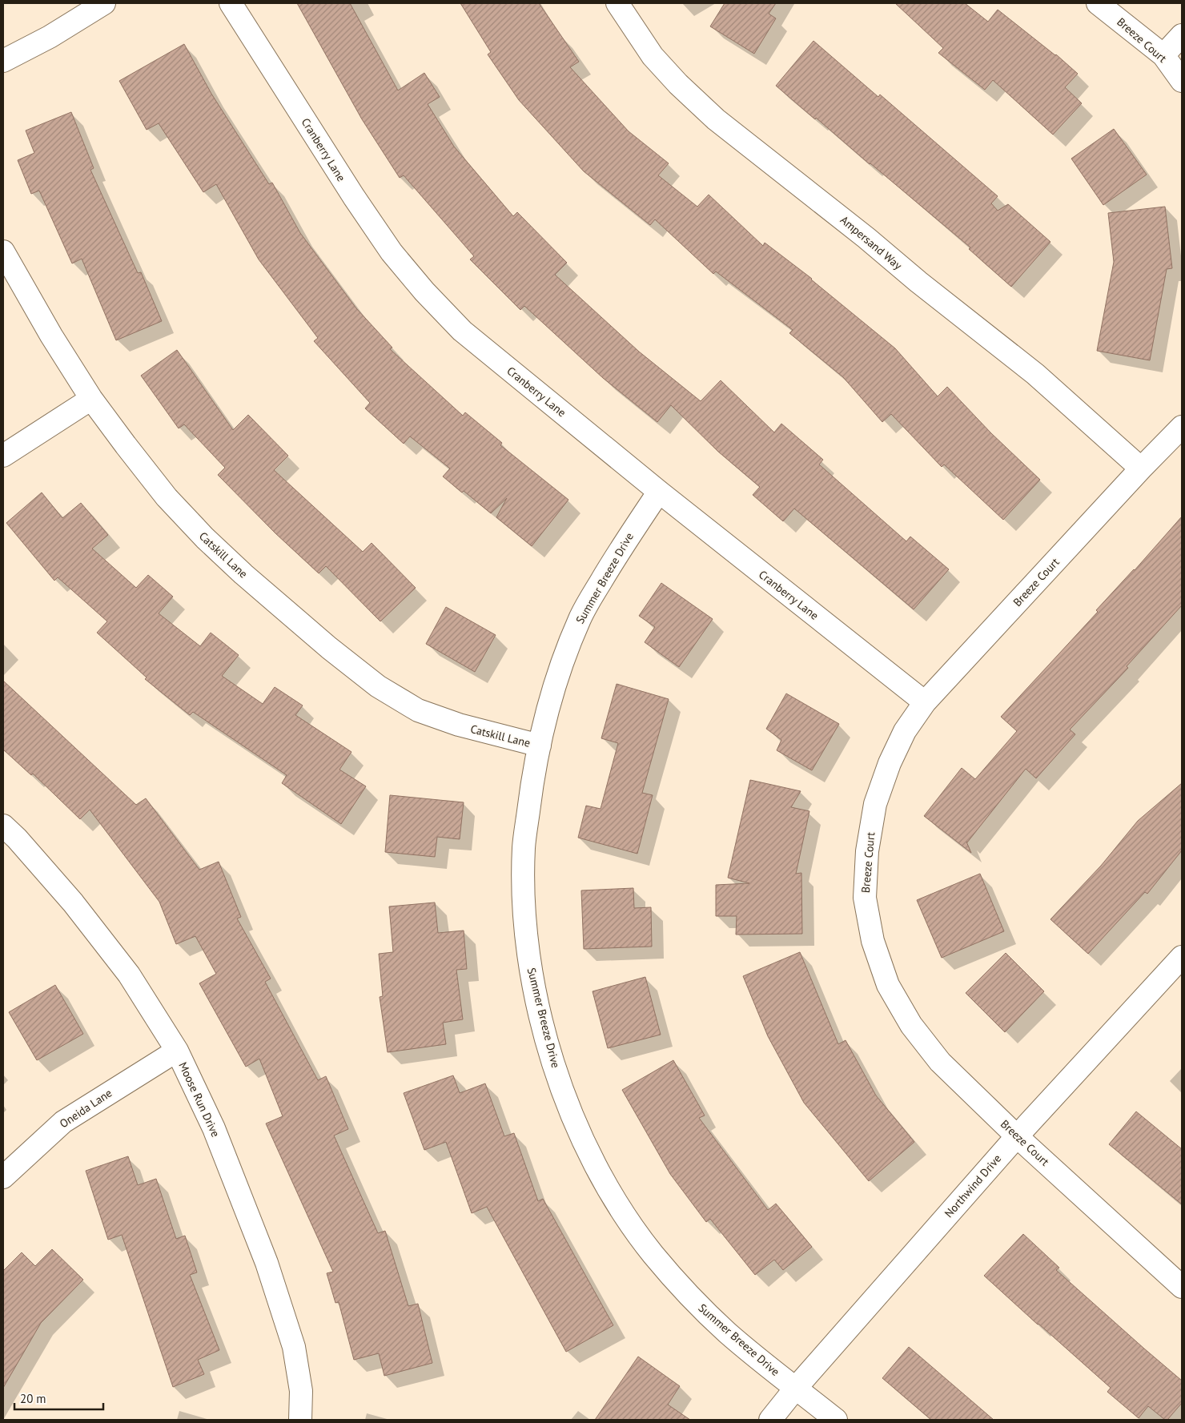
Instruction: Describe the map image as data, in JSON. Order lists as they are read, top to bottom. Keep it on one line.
{"streets":{"street":["Breeze Court","Cranberry Lane","Ampersand Way","Catskill Lane","Summer Breeze Drive","Moose Run Drive","Oneida Lane","Northwind Drive"]},"crossings":[["Breeze Court","Cranberry Lane"],["Breeze Court","Ampersand Way"],["Breeze Court","Northwind Drive"],["Cranberry Lane","Summer Breeze Drive"],["Catskill Lane","Summer Breeze Drive"],["Summer Breeze Drive","Northwind Drive"],["Moose Run Drive","Oneida Lane"]],"scale_bar":"20 m"}
